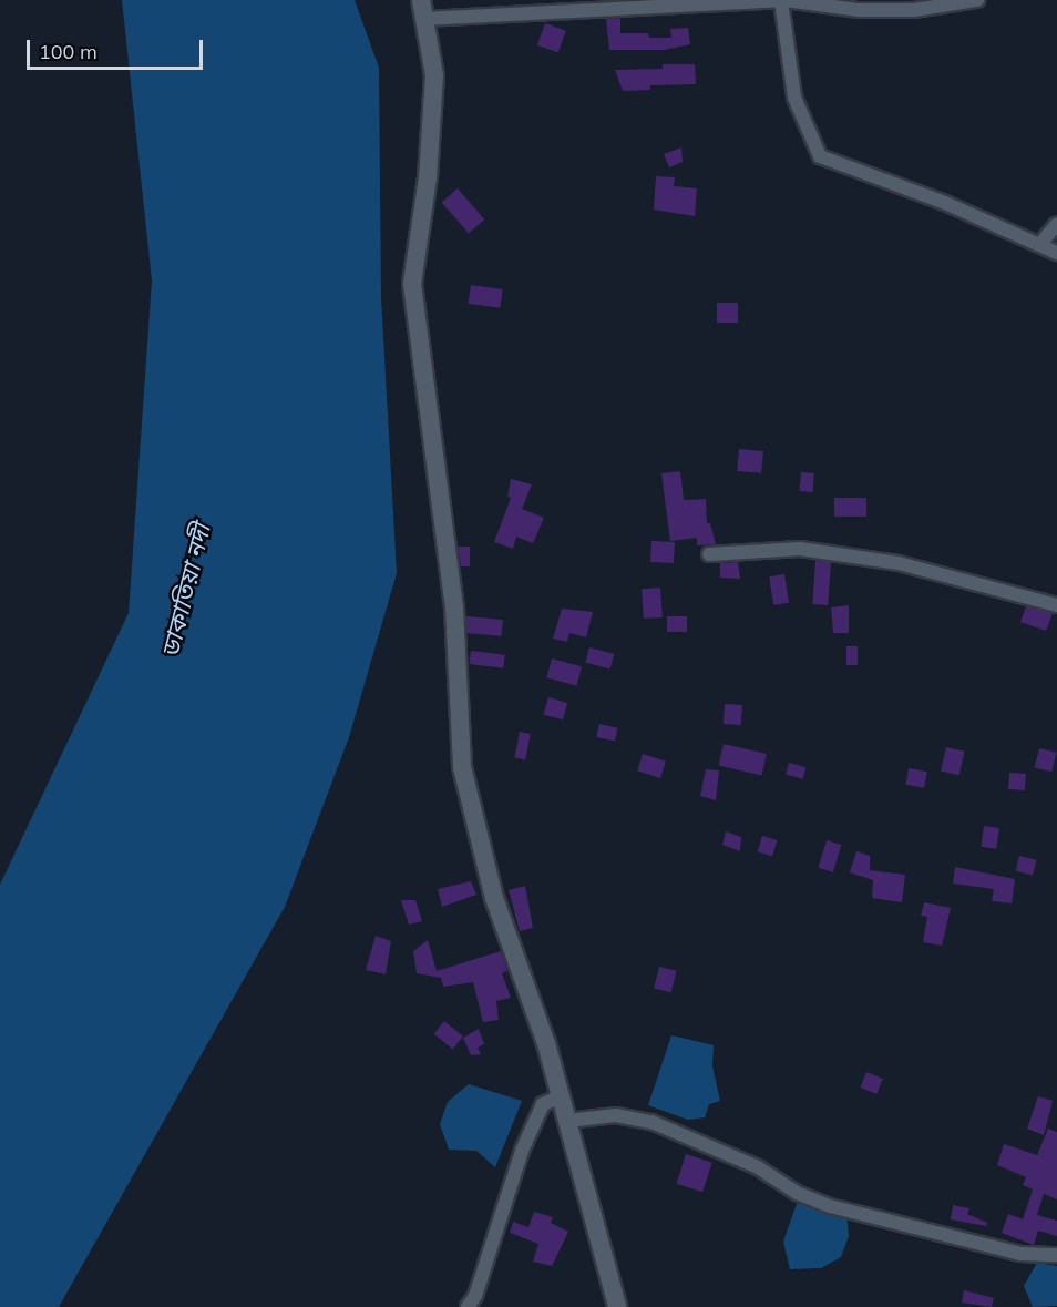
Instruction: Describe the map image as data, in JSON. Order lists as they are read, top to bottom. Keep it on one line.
{"water":["ডাকাতিয়া নদী"],"scale_bar":"100 m"}
